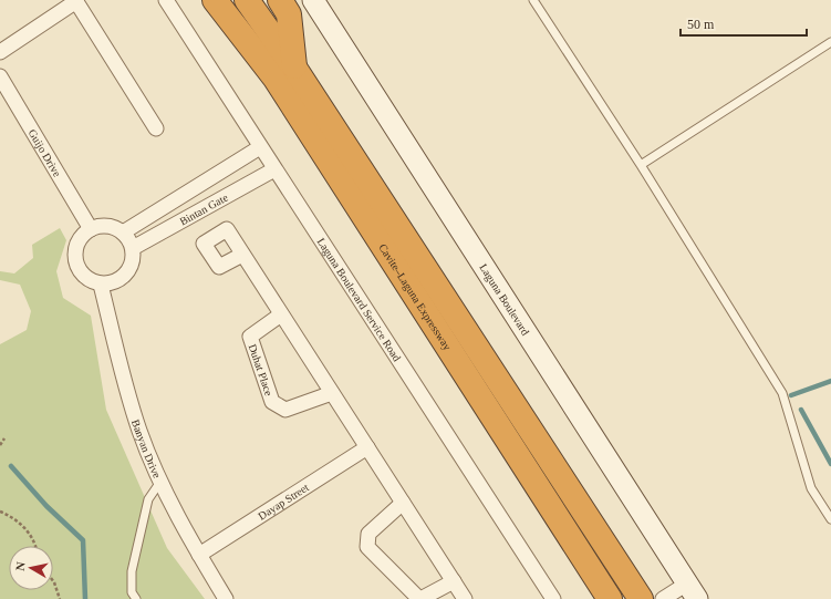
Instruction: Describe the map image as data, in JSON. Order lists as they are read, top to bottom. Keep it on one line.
{"streets":{"highway":["Cavite–Laguna Expressway"],"main road":["Laguna Boulevard"],"street":["Guijo Drive","Bintan Gate","Laguna Boulevard Service Road","Duhat Place","Banyan Drive","Dayap Street"]},"crossings":[["Guijo Drive","Bintan Gate"],["Guijo Drive","Banyan Drive"],["Bintan Gate","Laguna Boulevard Service Road"],["Bintan Gate","Banyan Drive"],["Banyan Drive","Dayap Street"]],"scale_bar":"50 m","north":"left"}
